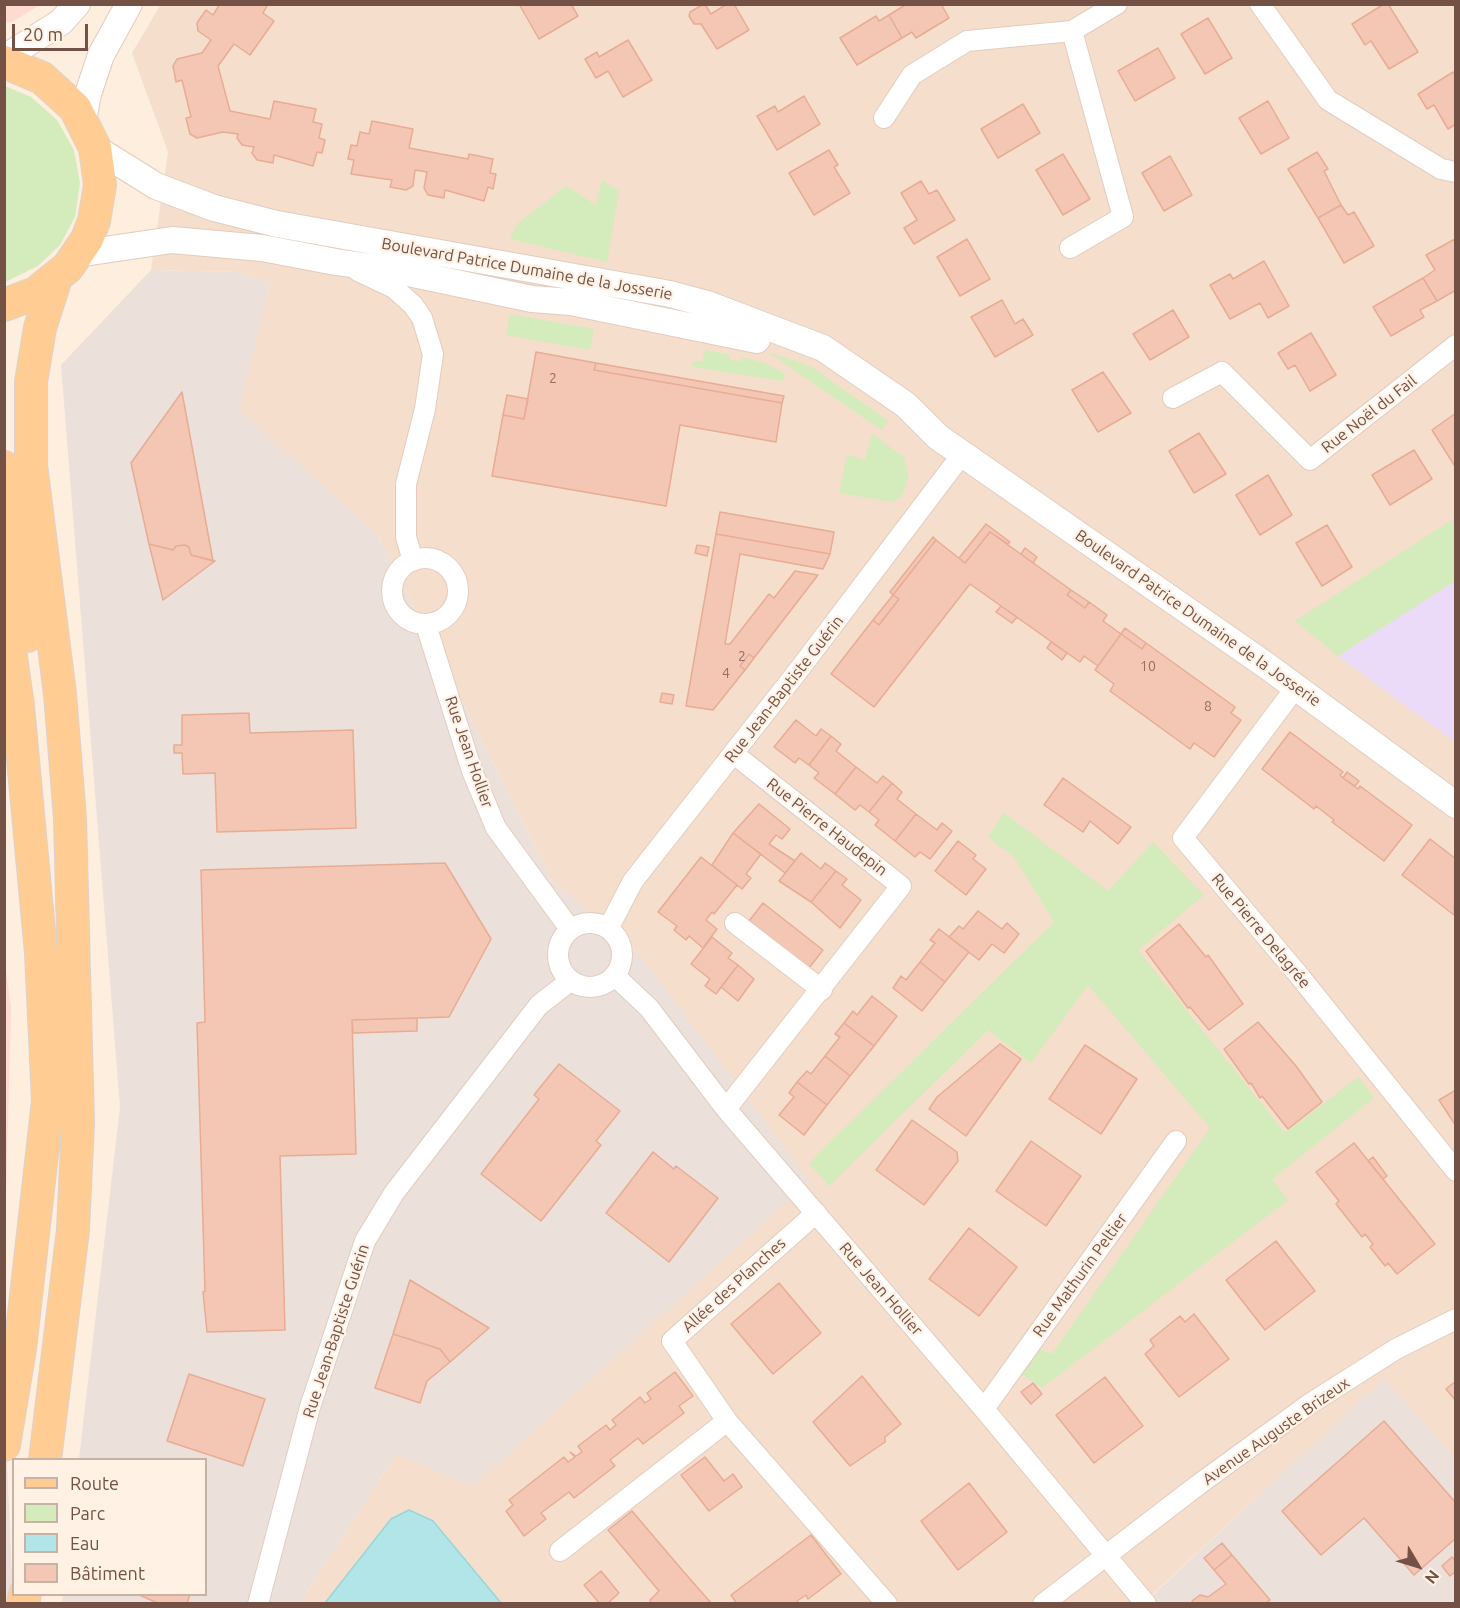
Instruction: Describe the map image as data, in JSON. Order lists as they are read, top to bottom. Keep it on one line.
{"streets":{"street":["Boulevard Patrice Dumaine de la Josserie","Rue Noël du Fail","Rue Jean-Baptiste Guérin","Rue Jean Hollier","Rue Pierre Haudepin","Rue Pierre Delagrée","Rue Mathurin Peltier","Allée des Planches","Avenue Auguste Brizeux"]},"crossings":[["Boulevard Patrice Dumaine de la Josserie","Rue Jean-Baptiste Guérin"],["Boulevard Patrice Dumaine de la Josserie","Rue Pierre Delagrée"],["Rue Jean-Baptiste Guérin","Rue Jean Hollier"],["Rue Jean-Baptiste Guérin","Rue Pierre Haudepin"],["Rue Jean Hollier","Rue Pierre Haudepin"],["Rue Jean Hollier","Rue Mathurin Peltier"],["Rue Jean Hollier","Allée des Planches"],["Rue Jean Hollier","Avenue Auguste Brizeux"]],"house_numbers":["2","2","10","4","8"],"legend":["Route","Parc","Eau","Bâtiment"],"scale_bar":"20 m","north":"bottom right"}
